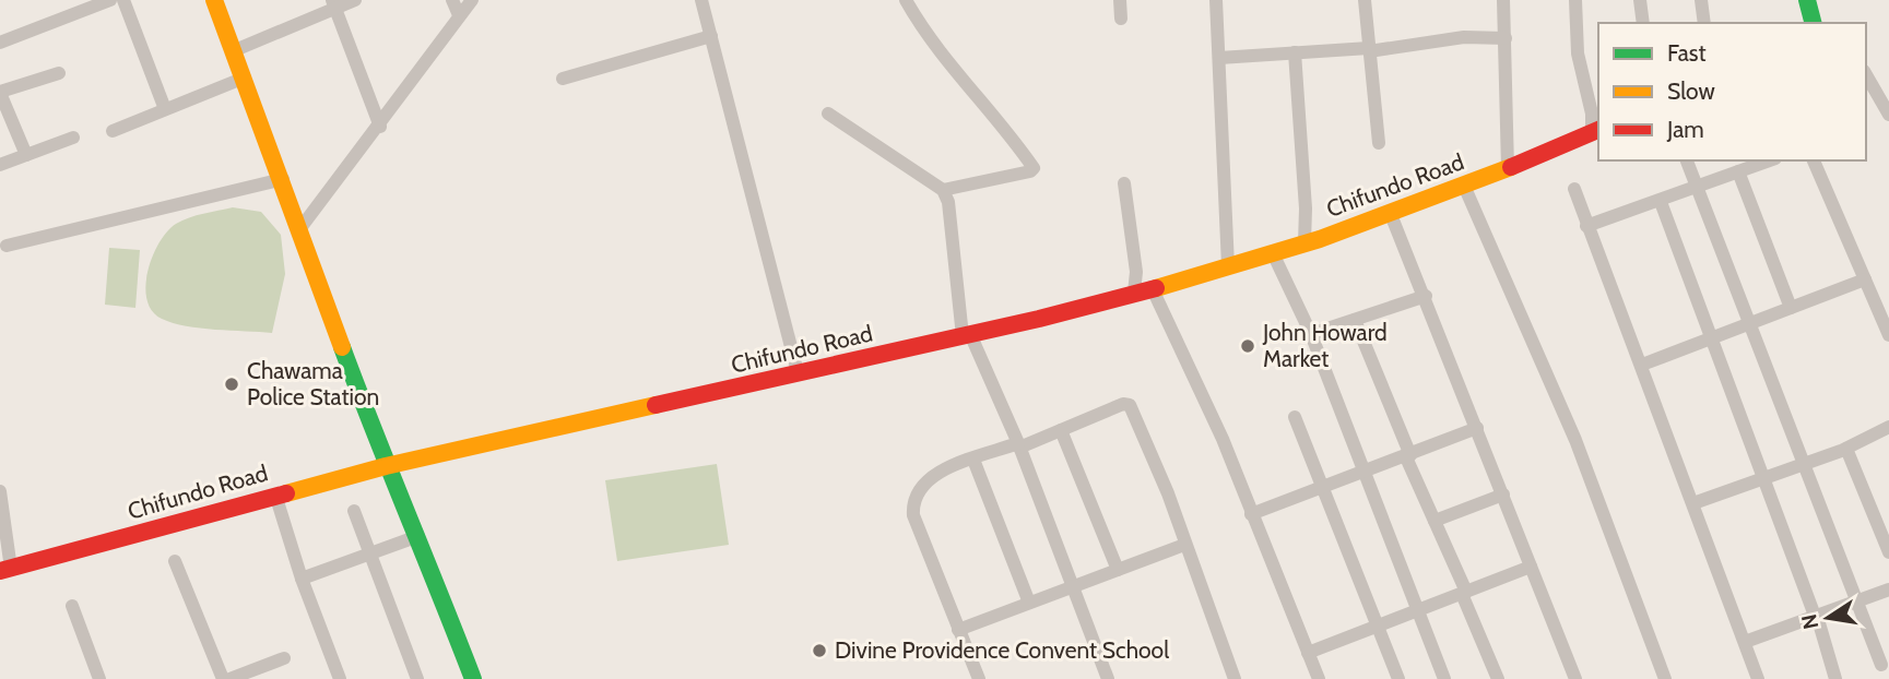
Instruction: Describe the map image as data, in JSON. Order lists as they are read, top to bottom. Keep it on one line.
{"streets":{"street":["Chifundo Road"]},"places":["John Howard Market","Chawama Police Station","Divine Providence Convent School"],"legend":["Fast","Slow","Jam"],"north":"left"}
